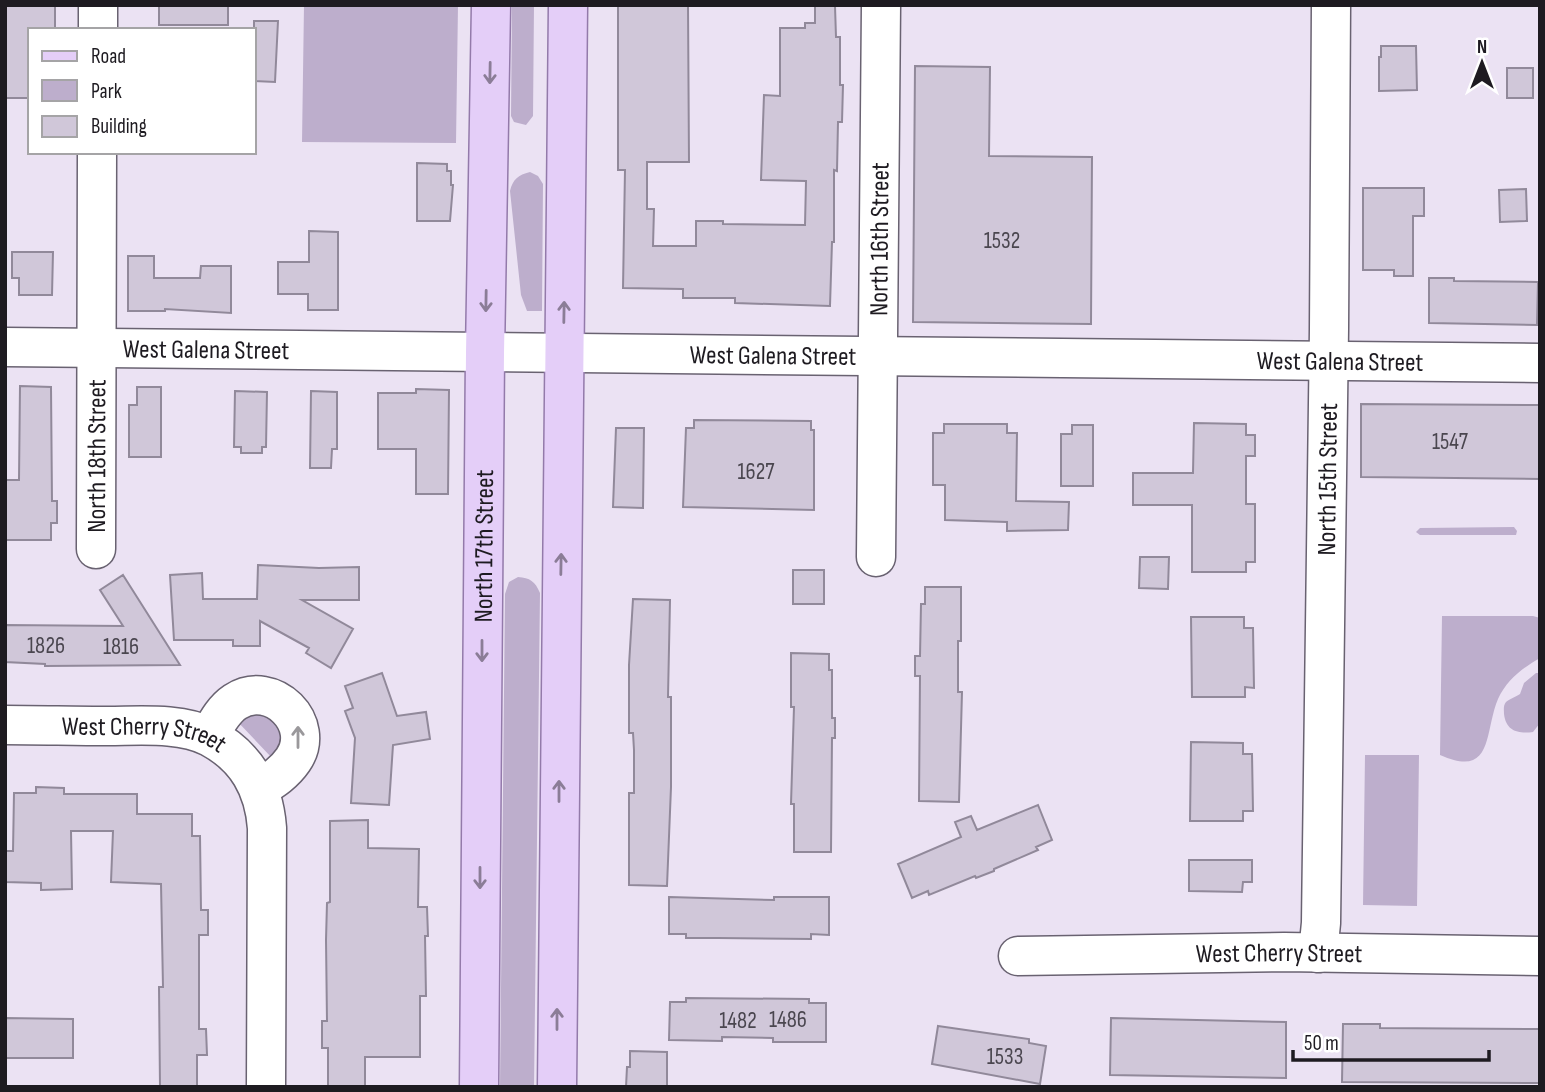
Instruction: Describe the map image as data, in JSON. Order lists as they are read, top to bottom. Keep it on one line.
{"streets":{"main road":["North 17th Street"],"street":["North 16th Street","West Galena Street","North 18th Street","North 15th Street","West Cherry Street"]},"crossings":[["North 16th Street","West Galena Street"],["West Galena Street","North 18th Street"],["West Galena Street","North 15th Street"],["West Galena Street","North 17th Street"],["North 15th Street","West Cherry Street"]],"house_numbers":["1532","1547","1627","1826","1816","1486","1482","1533"],"legend":["Road","Park","Building"],"scale_bar":"50 m","north":"top"}
